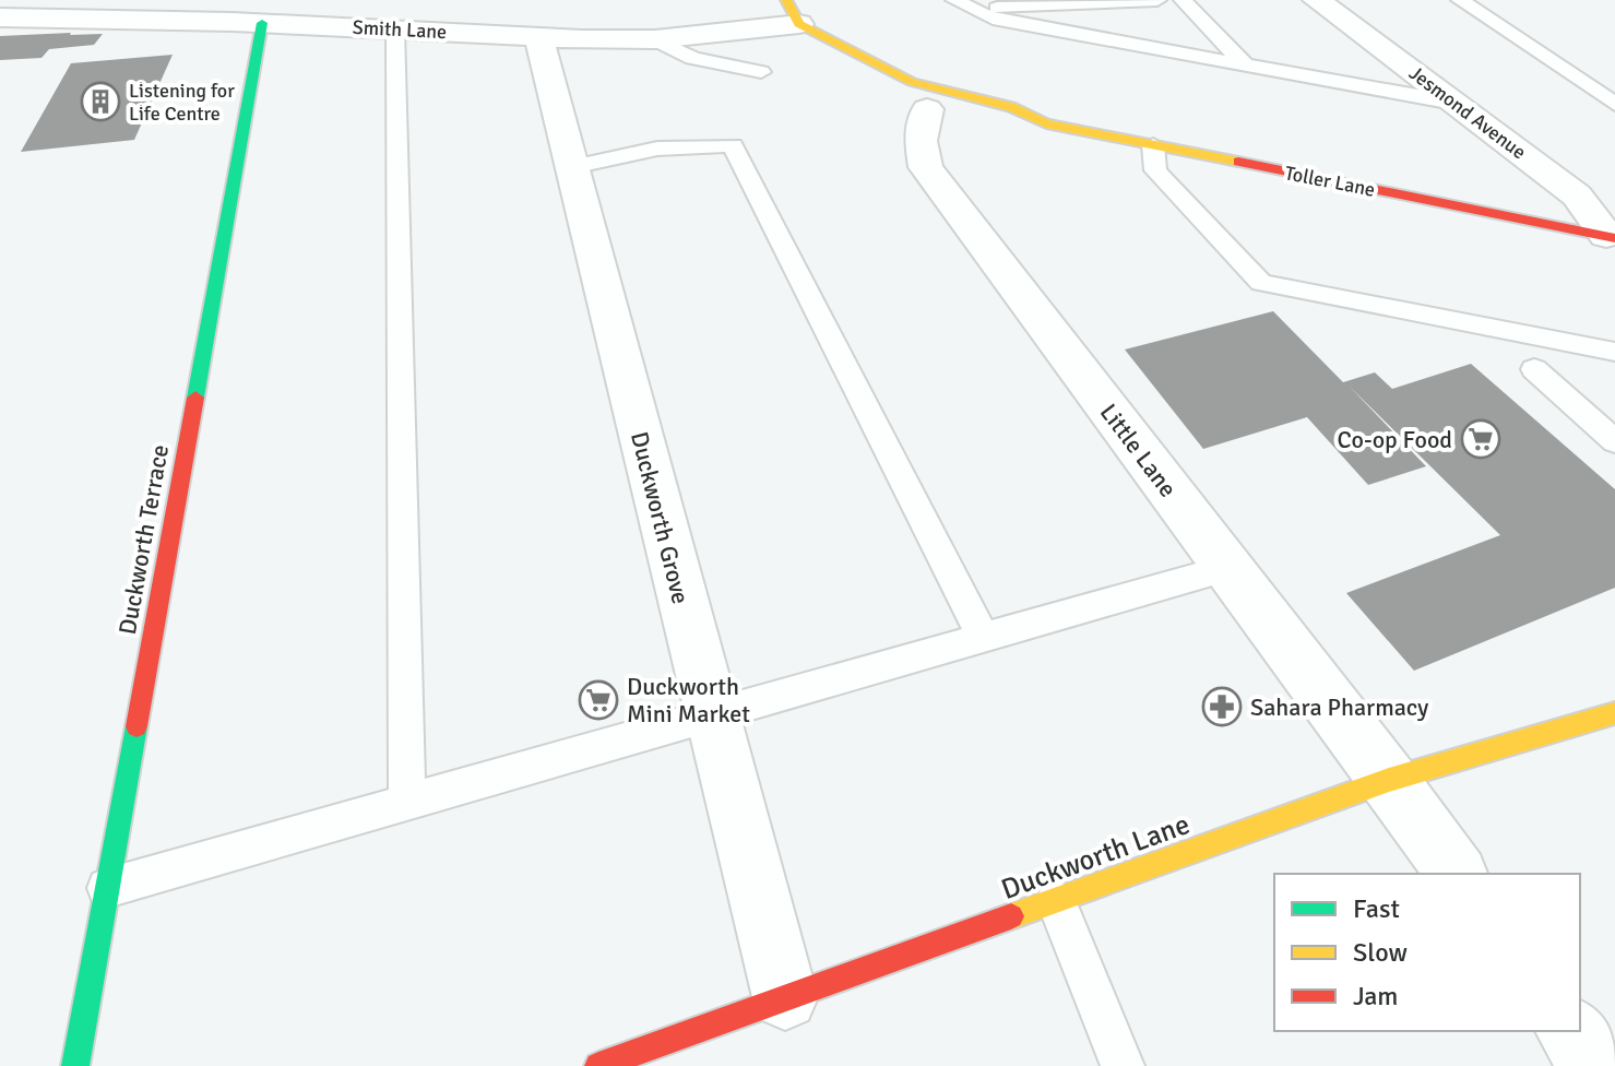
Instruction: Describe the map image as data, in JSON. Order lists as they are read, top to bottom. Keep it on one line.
{"streets":{"street":["Smith Lane","Jesmond Avenue","Toller Lane","Little Lane","Duckworth Grove","Duckworth Terrace","Duckworth Lane"]},"crossings":[["Smith Lane","Toller Lane"],["Smith Lane","Duckworth Grove"],["Smith Lane","Duckworth Terrace"],["Jesmond Avenue","Toller Lane"],["Little Lane","Duckworth Lane"],["Duckworth Grove","Duckworth Lane"]],"places":{"building":["Listening for Life Centre"],"supermarket":["Co-op Food","Duckworth Mini Market"],"pharmacy":["Sahara Pharmacy"]},"legend":["Fast","Slow","Jam"]}
